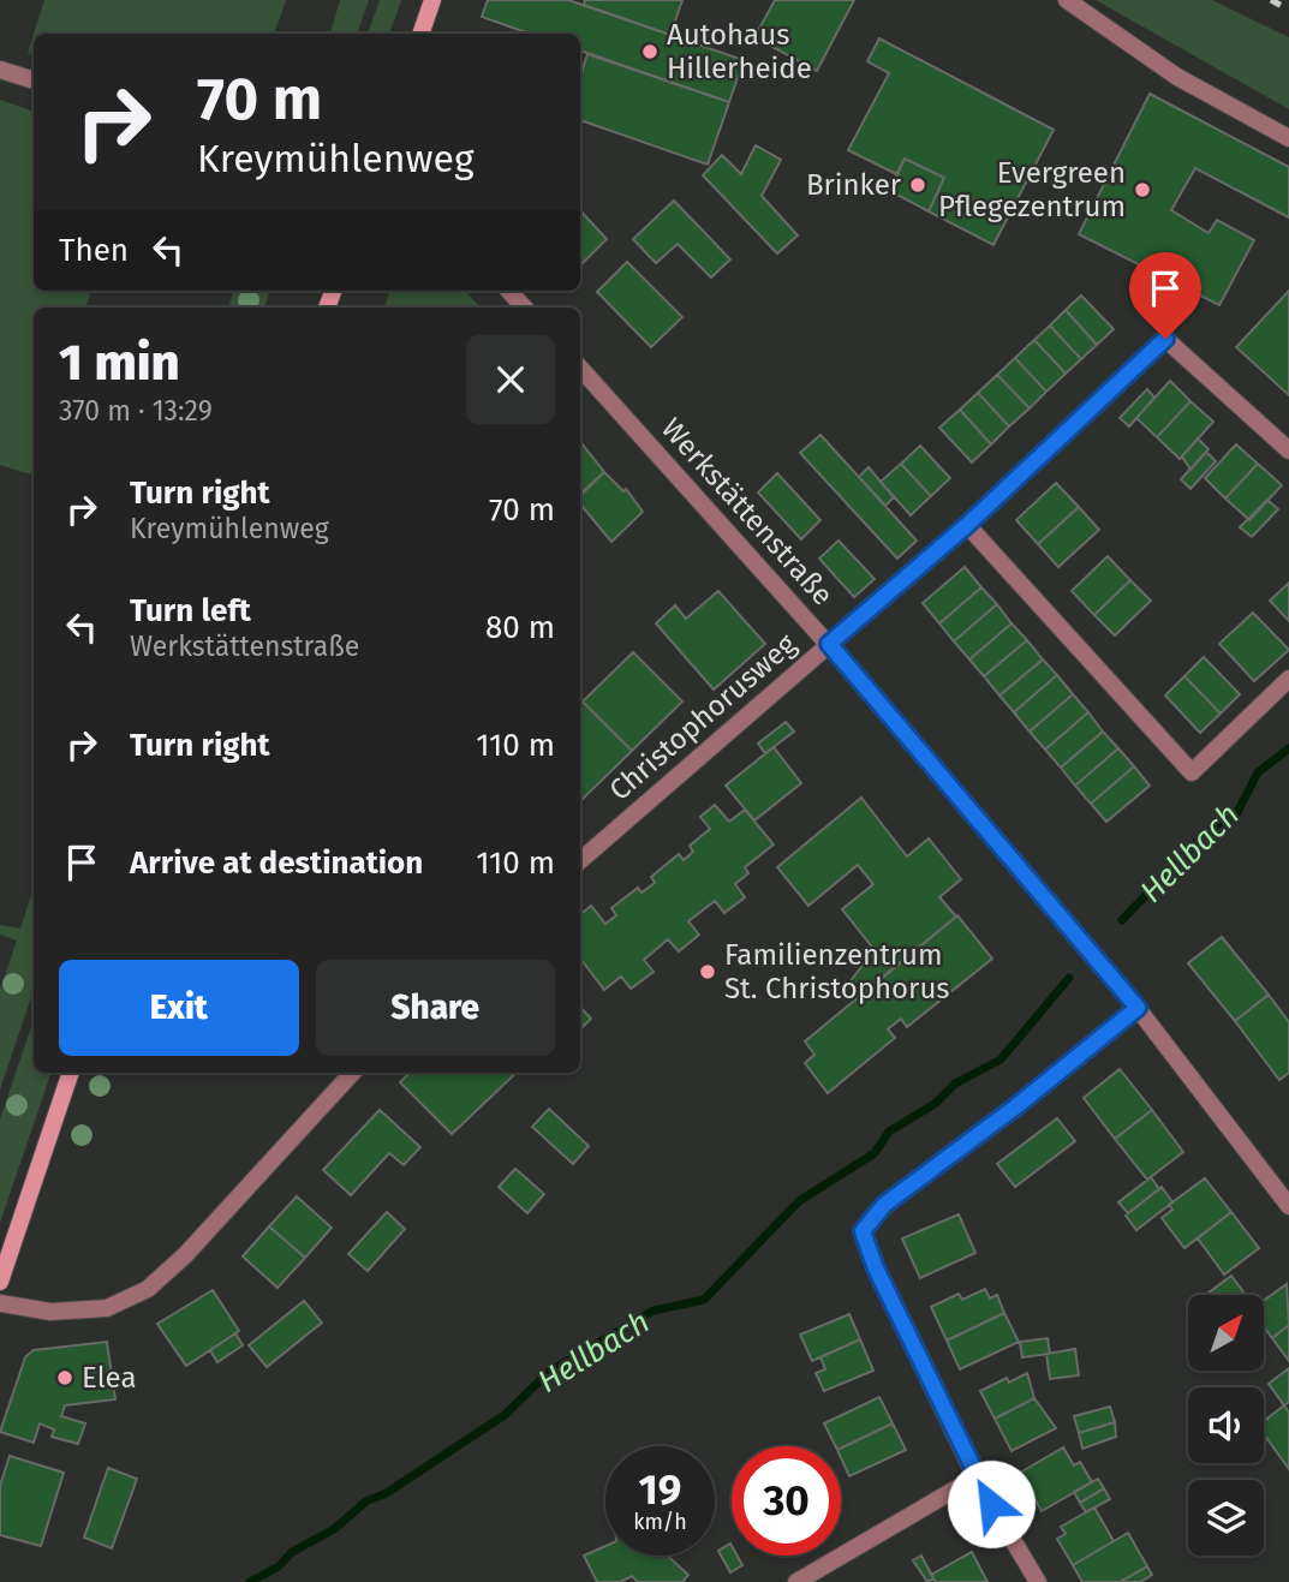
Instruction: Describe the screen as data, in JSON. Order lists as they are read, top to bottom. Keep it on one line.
{"streets":{"street":["Werkstättenstraße","Christophorusweg"]},"crossings":[["Werkstättenstraße","Christophorusweg"]],"water":["Hellbach"],"places":["Autohaus Hillerheide","Brinker","Evergreen Pflegezentrum","Familienzentrum St. Christophorus","Elea"],"north":"top right","page":{"turn":["70 m","Kreymühlenweg"],"then":"Then","heading":["1 min","370 m · 13:29"],"list":[{"name":"Turn right","note":"Kreymühlenweg","value":"70 m"},{"name":"Turn left","note":"Werkstättenstraße","value":"80 m"},{"name":"Turn right","value":"110 m"},{"name":"Arrive at destination","value":"110 m"}],"buttons":["Exit","Share"],"speed":"19 km/h","limit":"30"}}
